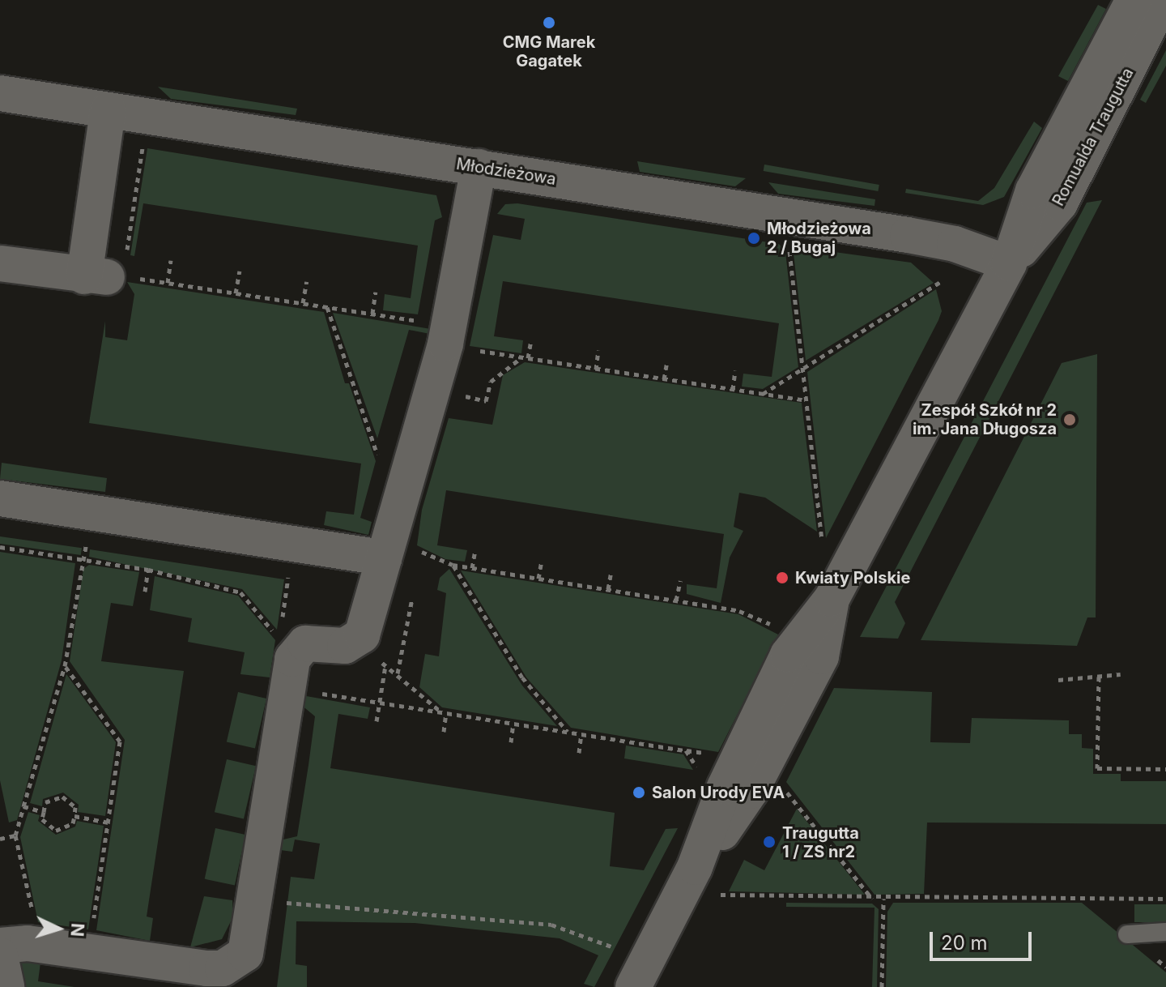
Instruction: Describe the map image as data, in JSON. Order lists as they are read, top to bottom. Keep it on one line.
{"streets":{"street":["Romualda Traugutta","Młodzieżowa"]},"crossings":[["Romualda Traugutta","Młodzieżowa"]],"places":["CMG Marek Gagatek","Młodzieżowa 2 / Bugaj","Zespół Szkół nr 2 im. Jana Długosza","Kwiaty Polskie","Salon Urody EVA","Traugutta 1 / ZS nr2"],"scale_bar":"20 m","north":"right"}
